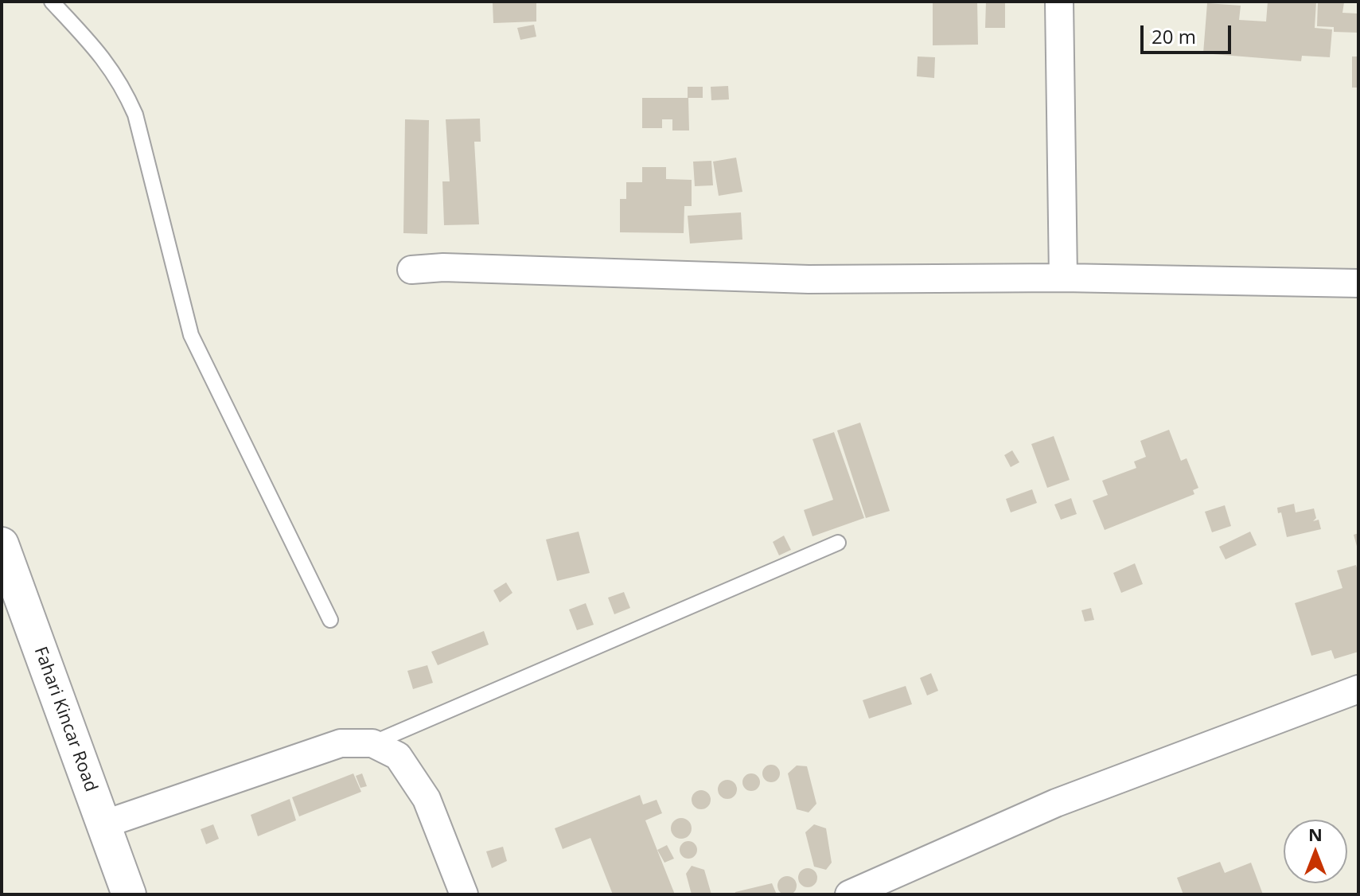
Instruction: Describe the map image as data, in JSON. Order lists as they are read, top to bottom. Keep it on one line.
{"streets":{"street":["Fahari Kincar Road"]},"scale_bar":"20 m","north":"top"}
